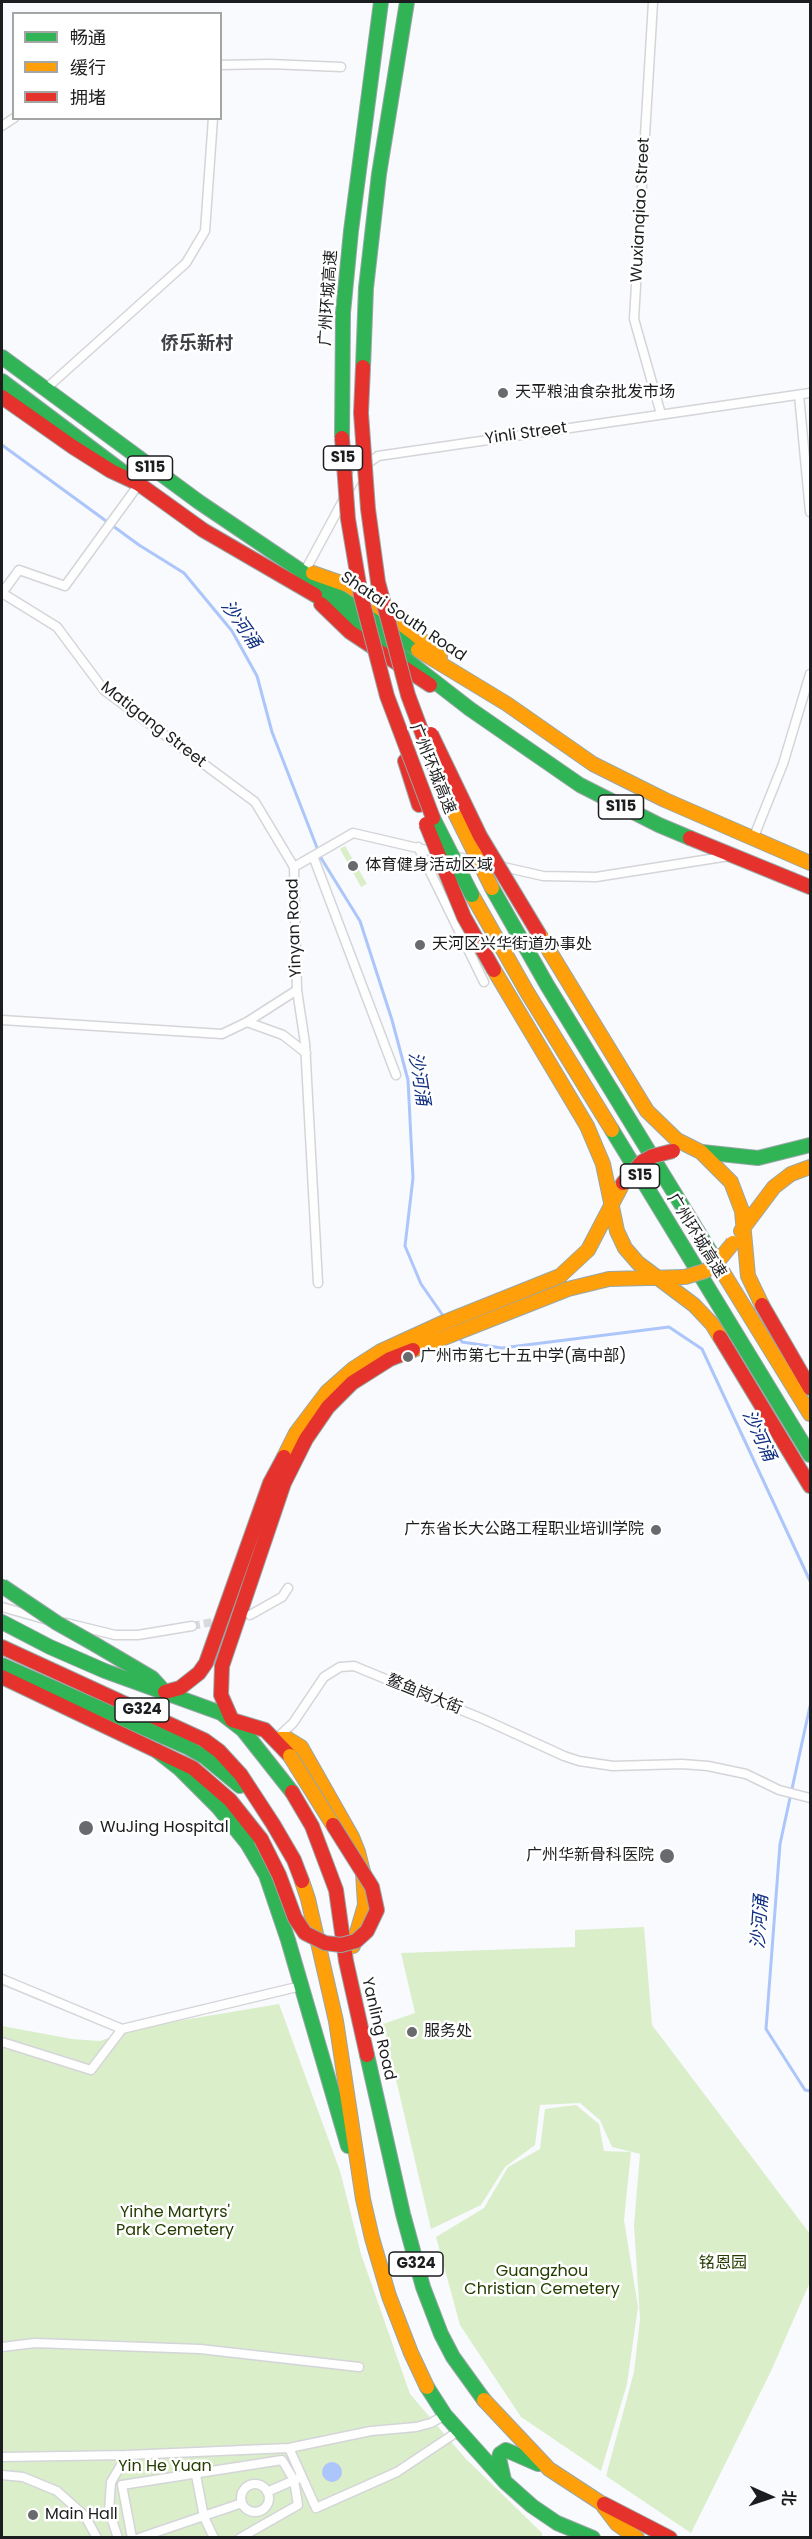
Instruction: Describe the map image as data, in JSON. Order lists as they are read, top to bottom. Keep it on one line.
{"streets":{"main road":["广州环城高速","S15","S115","Shatai South Road","G324","Yanling Road"],"street":["Wuxianqiao Street","Yinli Street","Matigang Street","Yinyan Road","鳌鱼岗大街"]},"crossings":[["Wuxianqiao Street","Yinli Street"],["Yinli Street","S115"],["Yinli Street","Shatai South Road"],["S115","Shatai South Road"],["S115","Yinyan Road"],["Matigang Street","Yinyan Road"]],"districts":["侨乐新村"],"water":["沙河涌"],"parks":["Yinhe Martyrs' Park Cemetery","铭恩园","Guangzhou Christian Cemetery","Yin He Yuan"],"places":["天平粮油食杂批发市场","体育健身活动区域","天河区兴华街道办事处","广州市第七十五中学(高中部)","广东省长大公路工程职业培训学院","WuJing Hospital","广州华新骨科医院","服务处","Main Hall"],"legend":["畅通","缓行","拥堵"],"north":"right"}
